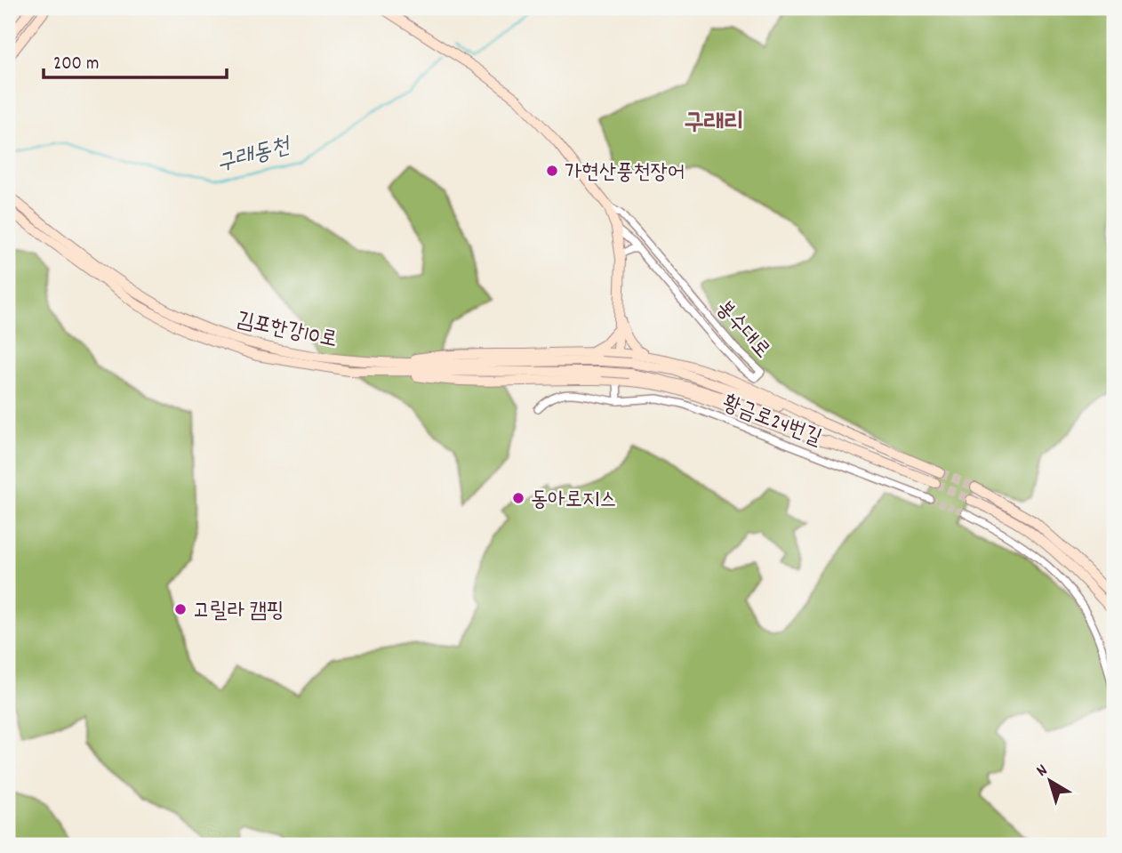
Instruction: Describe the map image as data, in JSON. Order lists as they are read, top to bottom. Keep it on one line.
{"streets":{"street":["김포한강10로","봉수대로","황금로24번길"]},"districts":["구래리"],"water":["구래동천"],"places":["가현산풍천장어","동아로지스","고릴라 캠핑"],"scale_bar":"200 m","north":"top left"}
